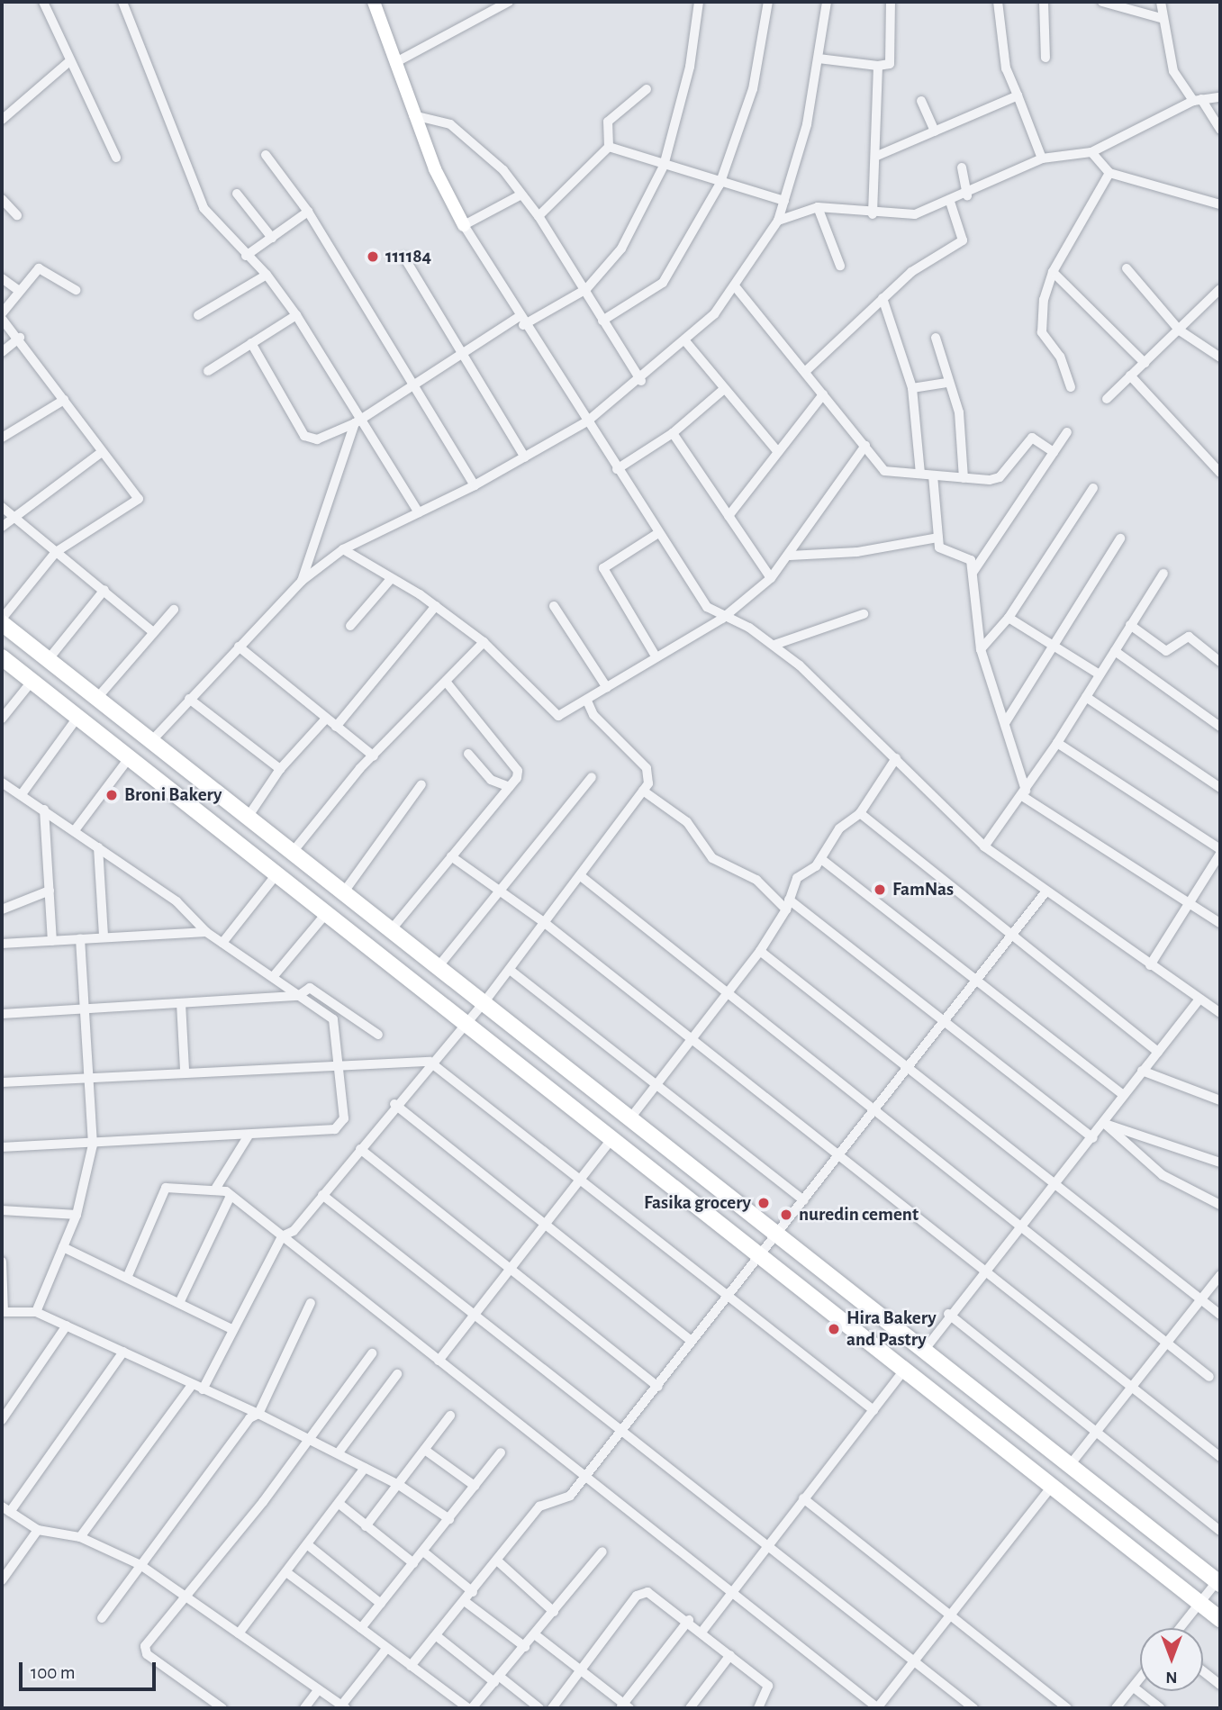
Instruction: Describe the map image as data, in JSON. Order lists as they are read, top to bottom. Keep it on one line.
{"places":["111184","Broni Bakery","FamNas","Fasika grocery","nuredin cement","Hira Bakery and Pastry"],"scale_bar":"100 m","north":"bottom"}
